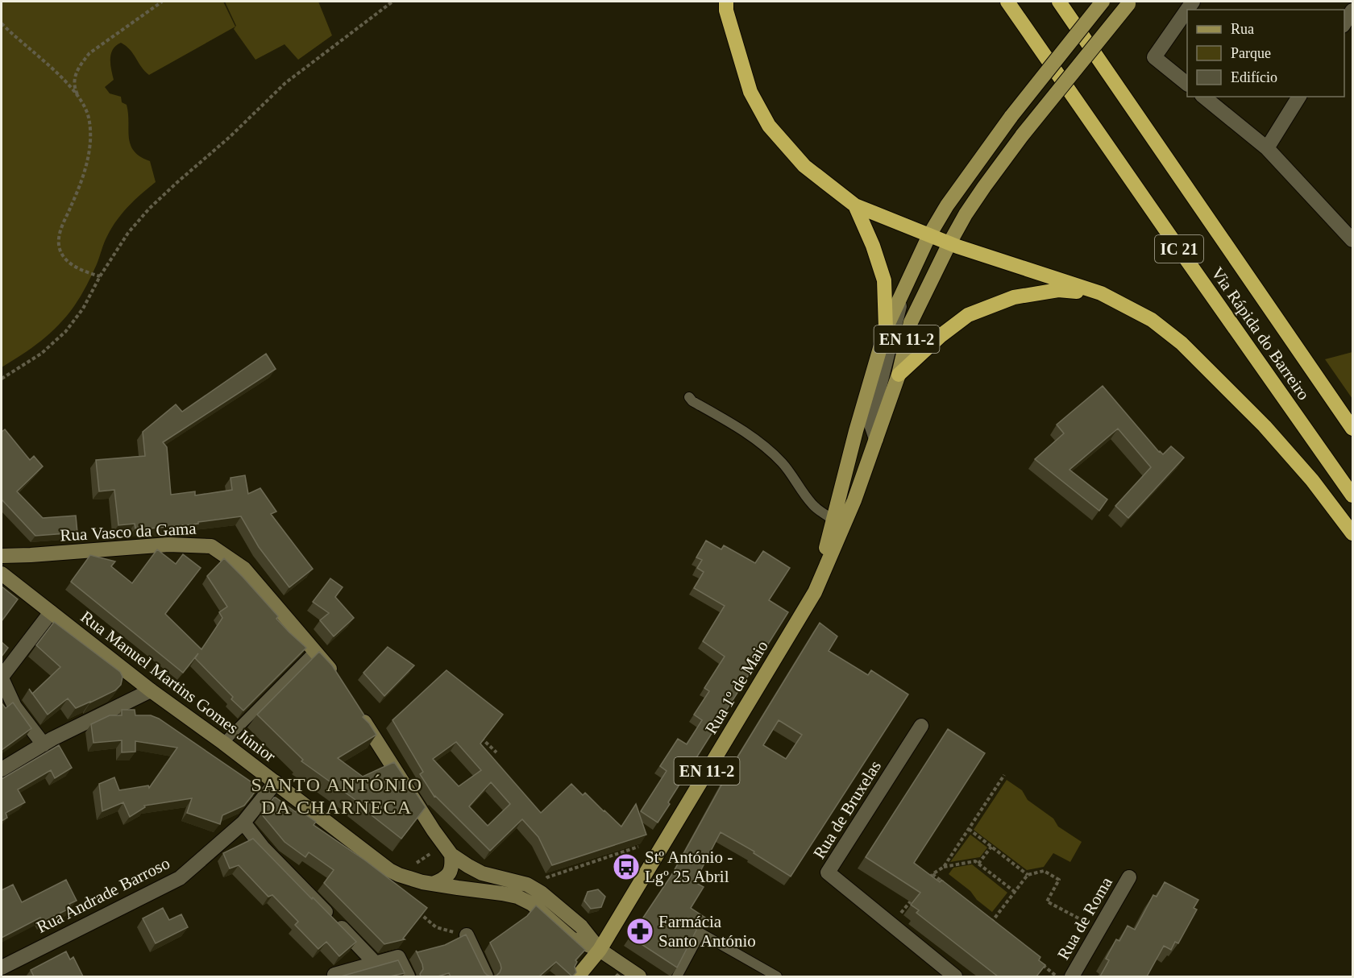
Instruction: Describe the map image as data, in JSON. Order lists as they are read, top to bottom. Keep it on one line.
{"streets":{"highway":["IC 21","Via Rápida do Barreiro"],"main road":["EN 11-2","Rua 1º de Maio"],"street":["Rua Vasco da Gama","Rua Manuel Martins Gomes Júnior","Rua de Bruxelas","Rua Andrade Barroso","Rua de Roma"]},"crossings":[["EN 11-2","Rua Manuel Martins Gomes Júnior"],["EN 11-2","Rua 1º de Maio"],["Rua Manuel Martins Gomes Júnior","Rua 1º de Maio"],["Rua Manuel Martins Gomes Júnior","Rua Andrade Barroso"]],"districts":["SANTO ANTÓNIO DA CHARNECA"],"places":{"bus stop":["Stº António - Lgº 25 Abril"],"pharmacy":["Farmácia Santo António"]},"legend":["Rua","Parque","Edifício"]}
